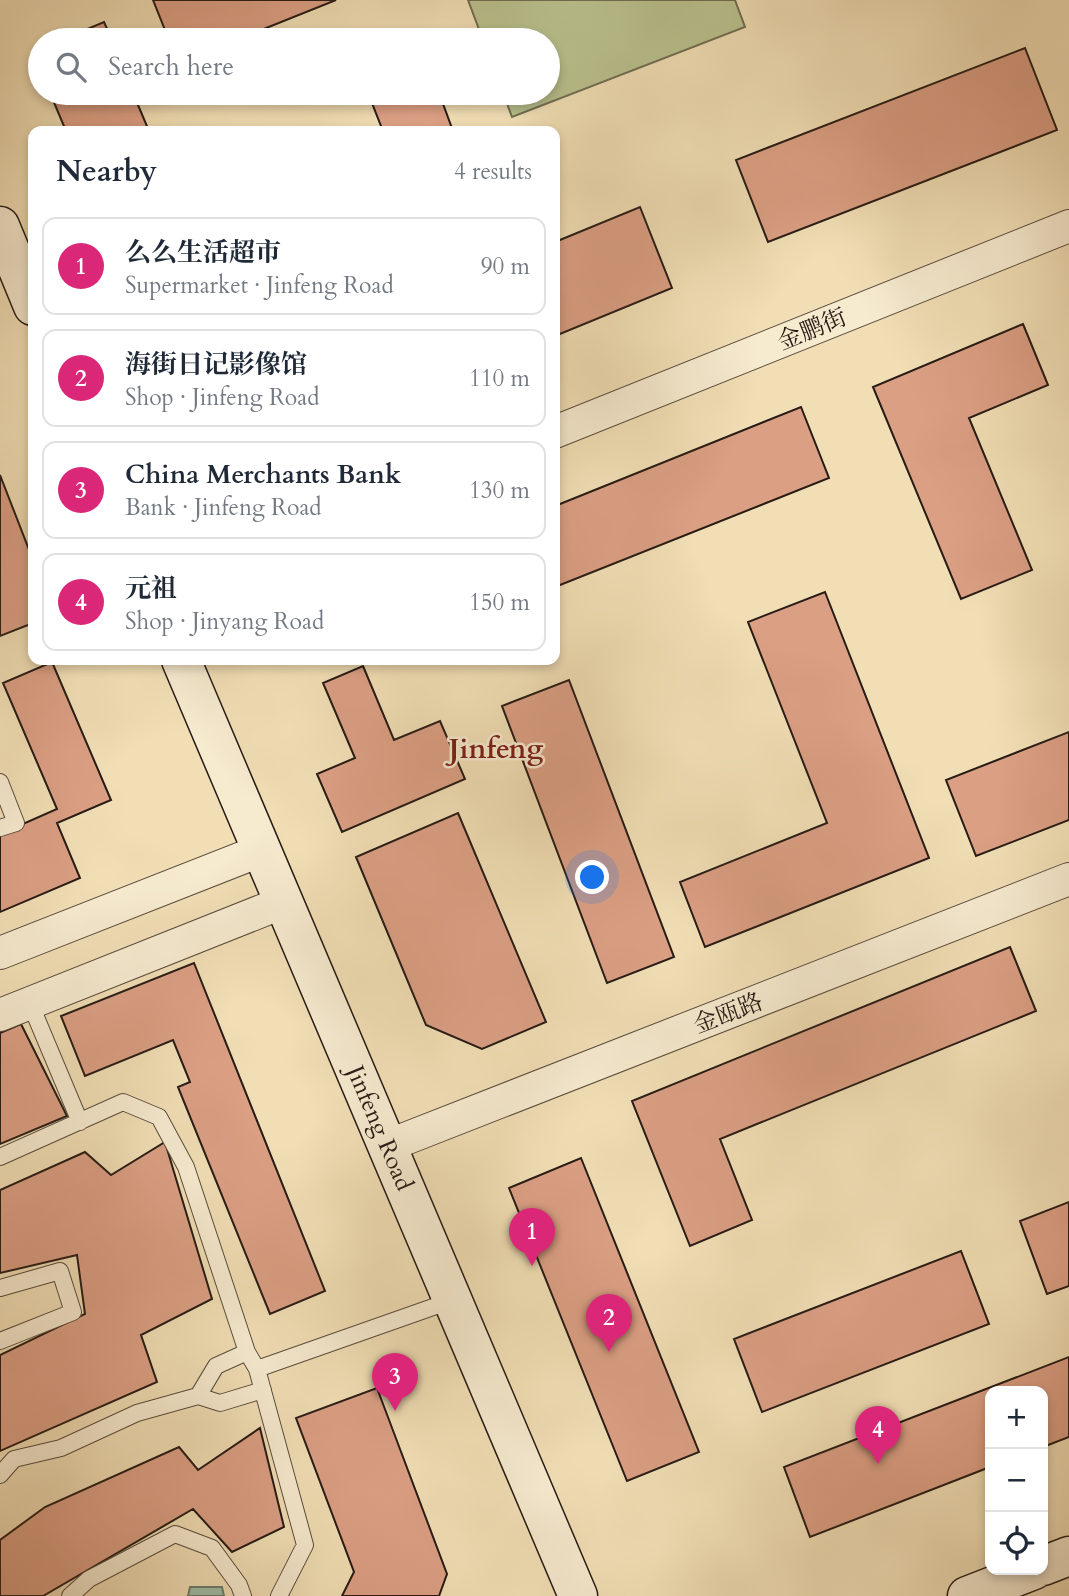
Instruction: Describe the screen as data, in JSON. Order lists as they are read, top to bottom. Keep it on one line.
{"streets":{"street":["金鹏街","金瓯路","Jinfeng Road"]},"crossings":[["金瓯路","Jinfeng Road"]],"districts":["Jinfeng"],"page":{"search":"Search here","heading":["Nearby","4 results"],"list":[{"mark":"1","name":"么么生活超市","note":"Supermarket · Jinfeng Road","value":"90 m"},{"mark":"2","name":"海街日记影像馆","note":"Shop · Jinfeng Road","value":"110 m"},{"mark":"3","name":"China Merchants Bank","note":"Bank · Jinfeng Road","value":"130 m"},{"mark":"4","name":"元祖","note":"Shop · Jinyang Road","value":"150 m"}],"pins":["1","2","3","4"],"map_buttons":["+","−"]}}
